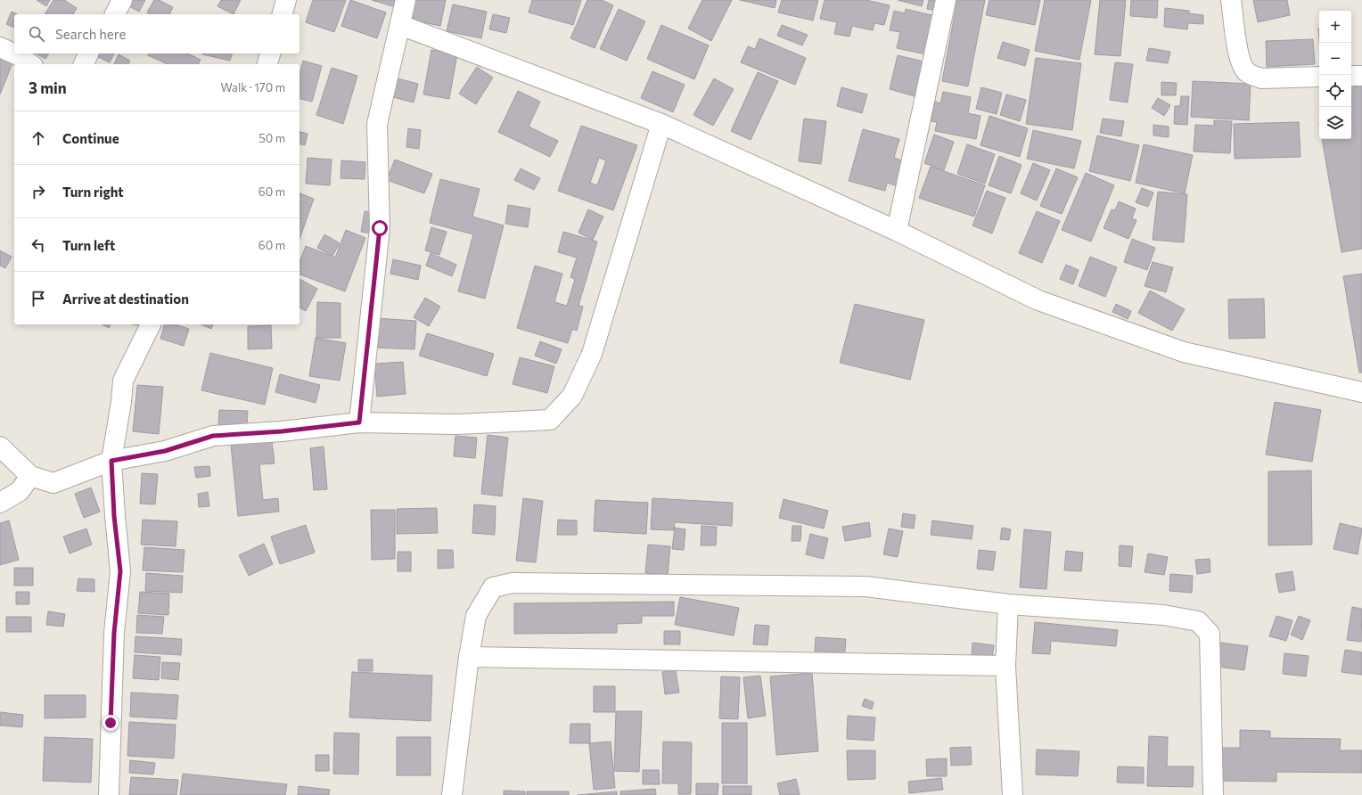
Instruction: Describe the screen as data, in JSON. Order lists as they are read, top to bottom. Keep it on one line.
{"page":{"map_buttons":["+","−"],"search":"Search here","heading":["3 min","Walk · 170 m"],"list":[["Continue","50 m"],["Turn right","60 m"],["Turn left","60 m"],"Arrive at destination"]}}
